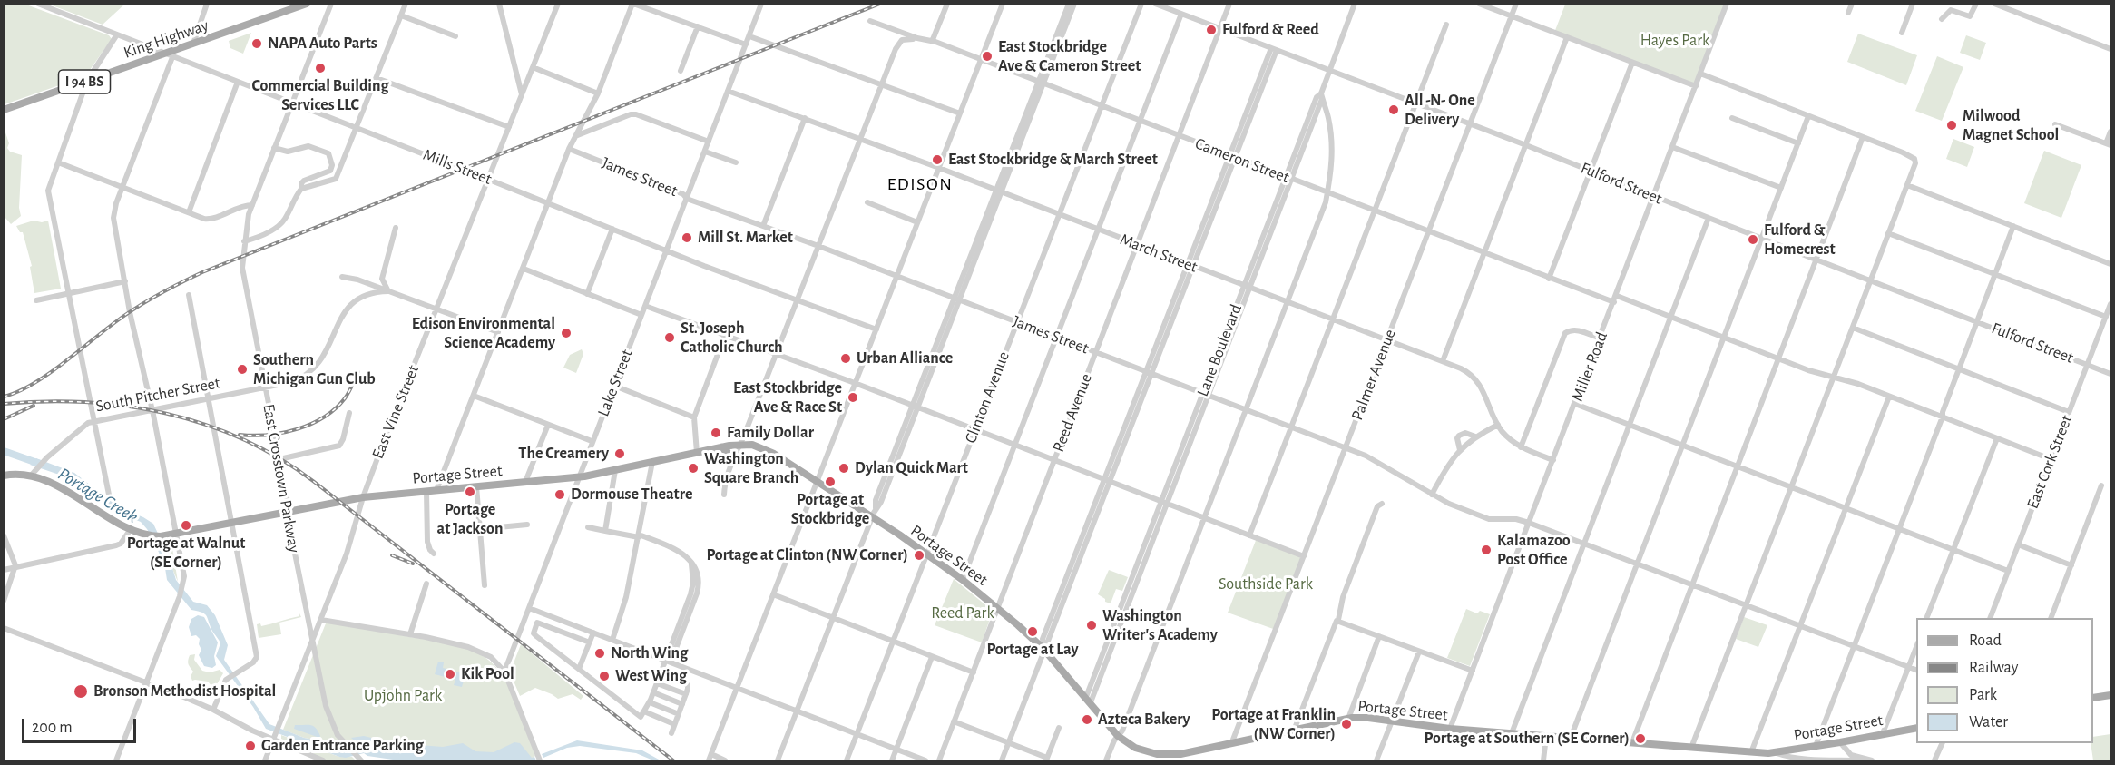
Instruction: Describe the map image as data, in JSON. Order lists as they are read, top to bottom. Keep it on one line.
{"streets":{"main road":["King Highway","I 94 BS","Portage Street"],"street":["Cameron Street","Mills Street","James Street","Fulford Street","March Street","Lane Boulevard","Miller Road","Palmer Avenue","Lake Street","South Pitcher Street","Clinton Avenue","East Vine Street","Reed Avenue","East Cork Street","East Crosstown Parkway"]},"crossings":[["King Highway","Mills Street"],["Cameron Street","Lane Boulevard"],["Cameron Street","Miller Road"],["Cameron Street","Palmer Avenue"],["Cameron Street","Clinton Avenue"],["Cameron Street","Reed Avenue"],["Cameron Street","East Cork Street"],["Mills Street","Lake Street"],["Mills Street","East Vine Street"],["Mills Street","East Crosstown Parkway"],["James Street","Lane Boulevard"],["James Street","Miller Road"],["James Street","Palmer Avenue"],["James Street","Lake Street"],["James Street","Clinton Avenue"],["James Street","Reed Avenue"],["Fulford Street","Lane Boulevard"],["Fulford Street","Miller Road"],["Fulford Street","Palmer Avenue"],["Fulford Street","Reed Avenue"],["Fulford Street","East Cork Street"],["March Street","Lane Boulevard"],["March Street","Miller Road"],["March Street","Palmer Avenue"],["March Street","Lake Street"],["March Street","Clinton Avenue"],["March Street","Reed Avenue"],["Lane Boulevard","Portage Street"],["Miller Road","Portage Street"],["Palmer Avenue","Portage Street"],["Lake Street","Portage Street"],["South Pitcher Street","Portage Street"],["South Pitcher Street","East Crosstown Parkway"],["Clinton Avenue","Portage Street"],["East Vine Street","Portage Street"],["East Vine Street","East Crosstown Parkway"],["Reed Avenue","Portage Street"],["Portage Street","East Crosstown Parkway"]],"districts":["EDISON"],"water":["Portage Creek"],"parks":["Hayes Park","Southside Park","Reed Park","Upjohn Park"],"places":["Fulford & Reed","NAPA Auto Parts","East Stockbridge Ave & Cameron Street","Commercial Building Services LLC","All -N- One Delivery","Milwood Magnet School","East Stockbridge & March Street","Mill St. Market","Fulford & Homecrest","Edison Environmental Science Academy","St. Joseph Catholic Church","Urban Alliance","Southern Michigan Gun Club","East Stockbridge Ave & Race St","Family Dollar","The Creamery","Washington Square Branch","Dylan Quick Mart","Portage at Stockbridge","Portage at Jackson","Dormouse Theatre","Portage at Walnut (SE Corner)","Kalamazoo Post Office","Portage at Clinton (NW Corner)","Washington Writer's Academy","Portage at Lay","North Wing","Kik Pool","West Wing","Bronson Methodist Hospital","Azteca Bakery","Portage at Franklin (NW Corner)","Portage at Southern (SE Corner)","Garden Entrance Parking"],"legend":["Road","Railway","Park","Water"],"scale_bar":"200 m"}
